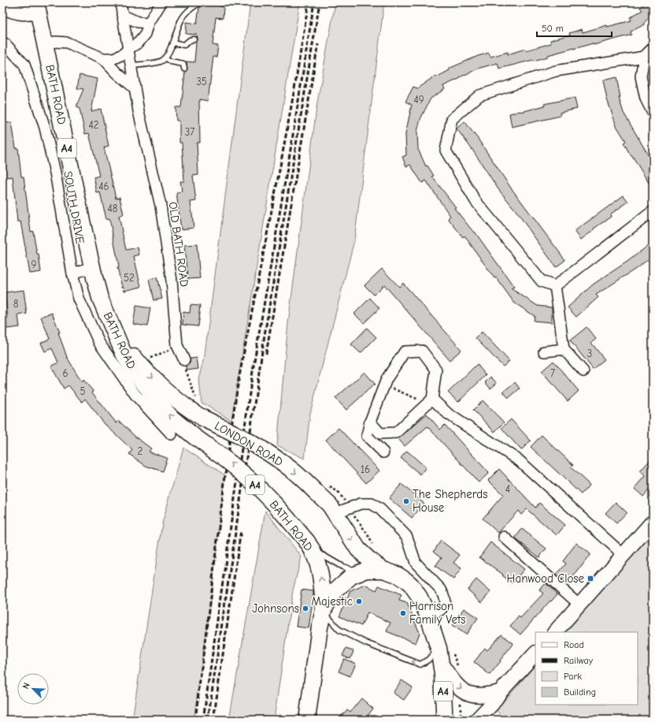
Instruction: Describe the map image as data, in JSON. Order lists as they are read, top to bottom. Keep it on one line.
{"streets":{"main road":["BATH ROAD","A4","LONDON ROAD"],"street":["SOUTH DRIVE","OLD BATH ROAD"]},"crossings":[["BATH ROAD","A4"],["BATH ROAD","LONDON ROAD"],["A4","LONDON ROAD"]],"one_way":["BATH ROAD","LONDON ROAD"],"places":{"other":["The Shepherds House","Majestic","Johnsons","Harrison Family Vets"],"transit":["Hanwood Close"]},"house_numbers":["35","49","42","37","46","48","9","52","8","3","6","7","5","2","16","4"],"legend":["Road","Railway","Park","Building"],"scale_bar":"50 m","north":"top left"}
